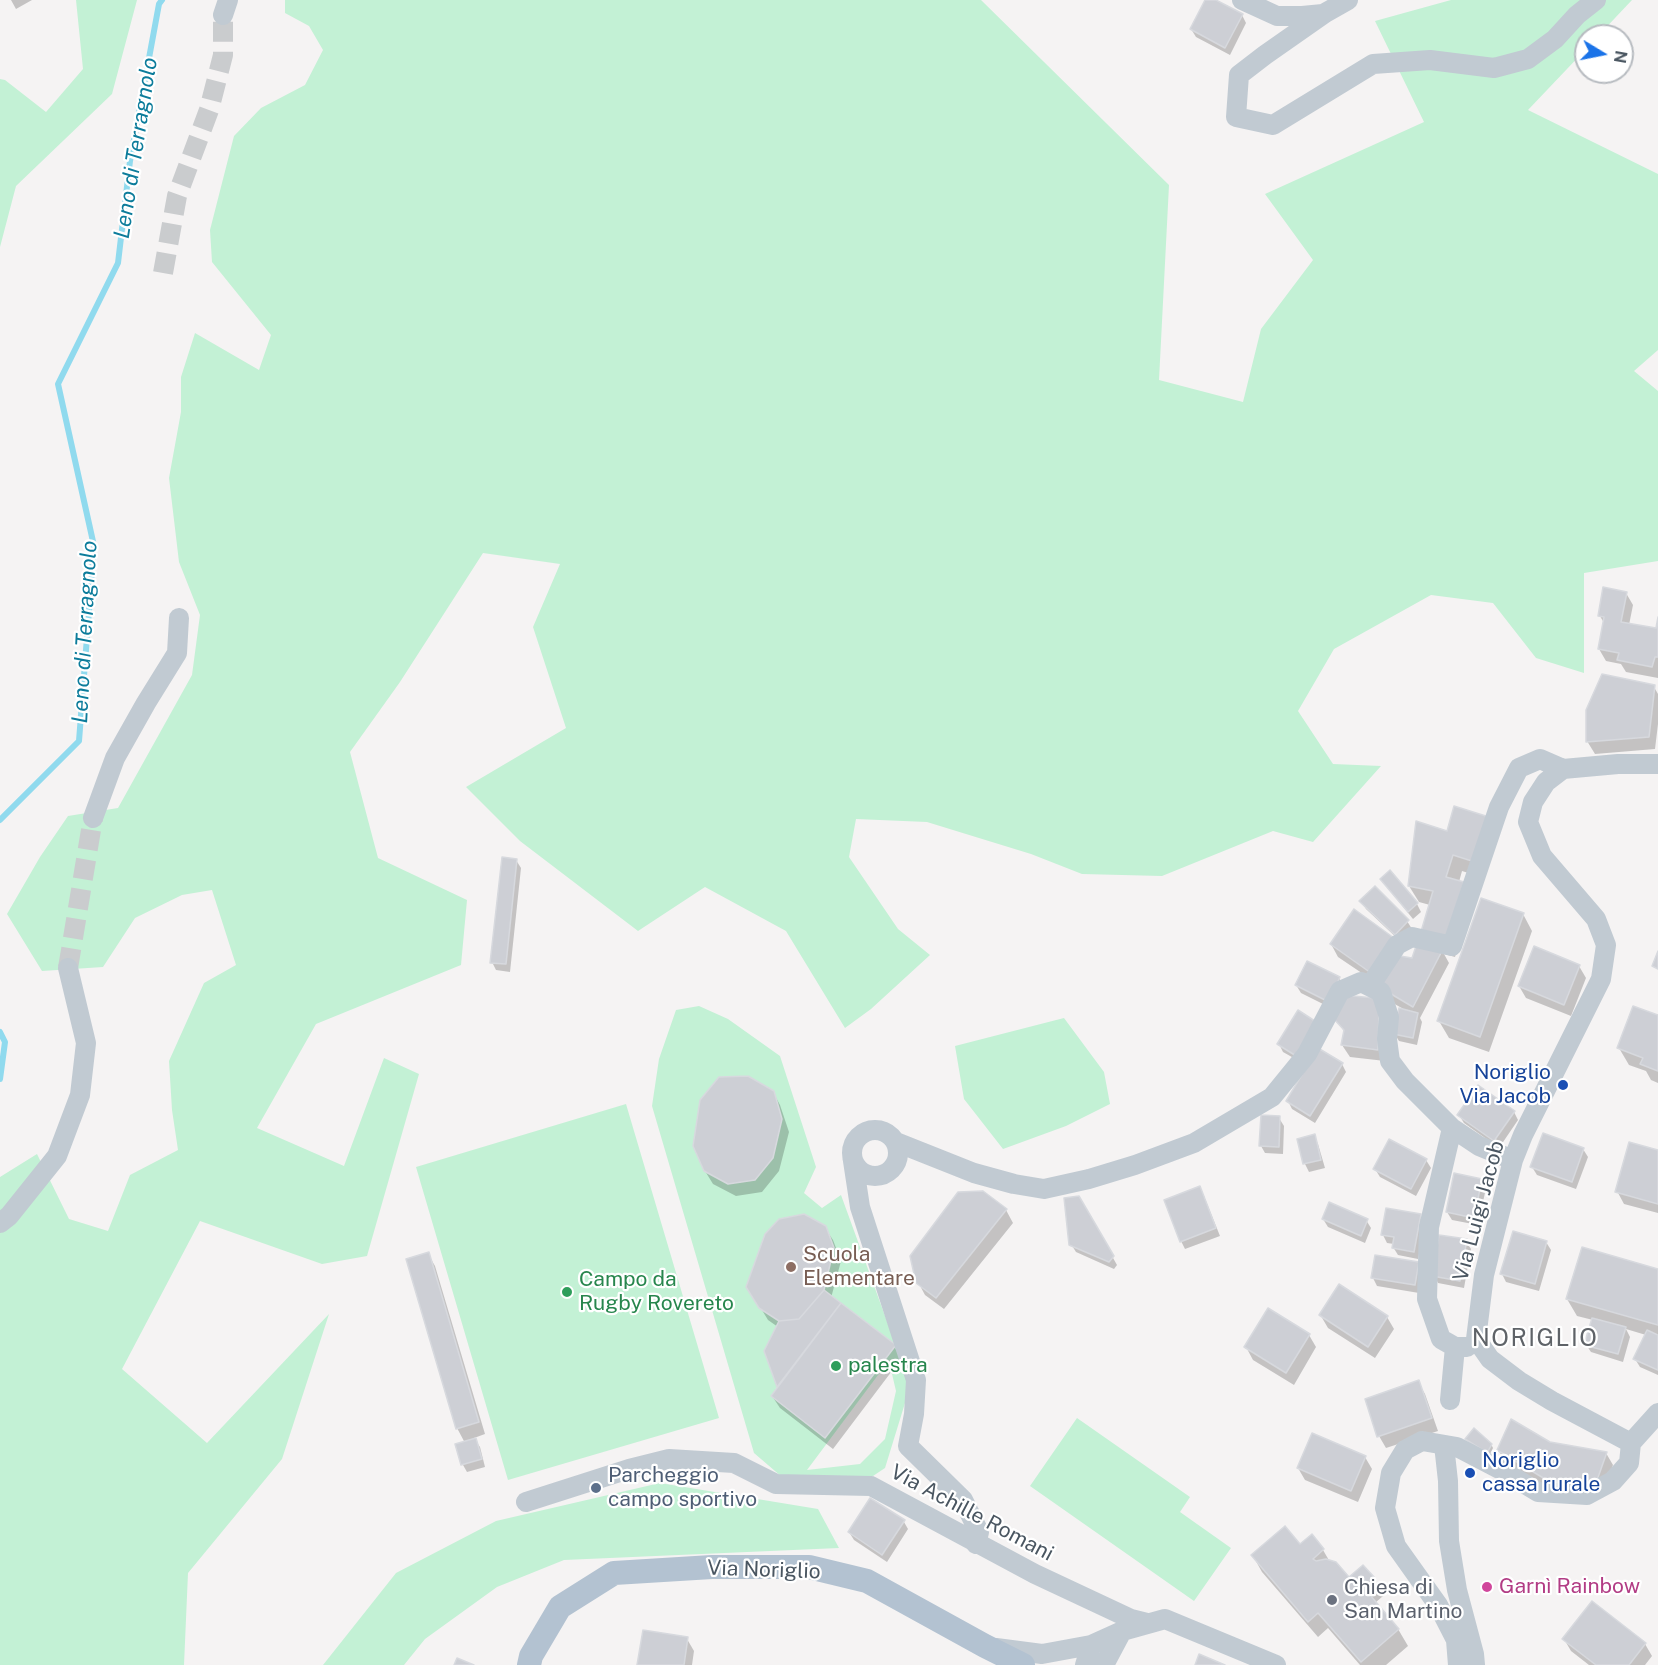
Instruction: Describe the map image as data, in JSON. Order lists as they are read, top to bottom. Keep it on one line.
{"streets":{"main road":["Via Noriglio"],"street":["Via Luigi Jacob","Via Achille Romani"]},"districts":["NORIGLIO"],"water":["Leno di Terragnolo"],"places":["Noriglio Via Jacob","Scuola Elementare","Campo da Rugby Rovereto","palestra","Noriglio cassa rurale","Parcheggio campo sportivo","Garnì Rainbow","Chiesa di San Martino"],"north":"right"}
